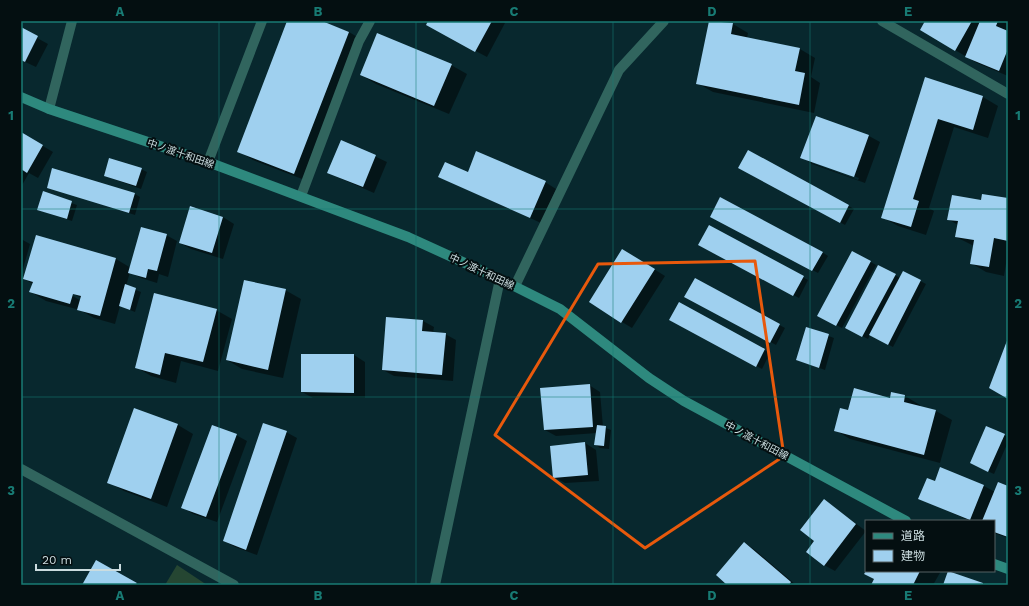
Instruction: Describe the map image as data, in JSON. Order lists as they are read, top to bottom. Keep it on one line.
{"streets":{"main road":["中ノ渡十和田線"]},"legend":["道路","建物"],"scale_bar":"20 m","grid":{"columns":["A","B","C","D","E"],"rows":["1","2","3"]}}
